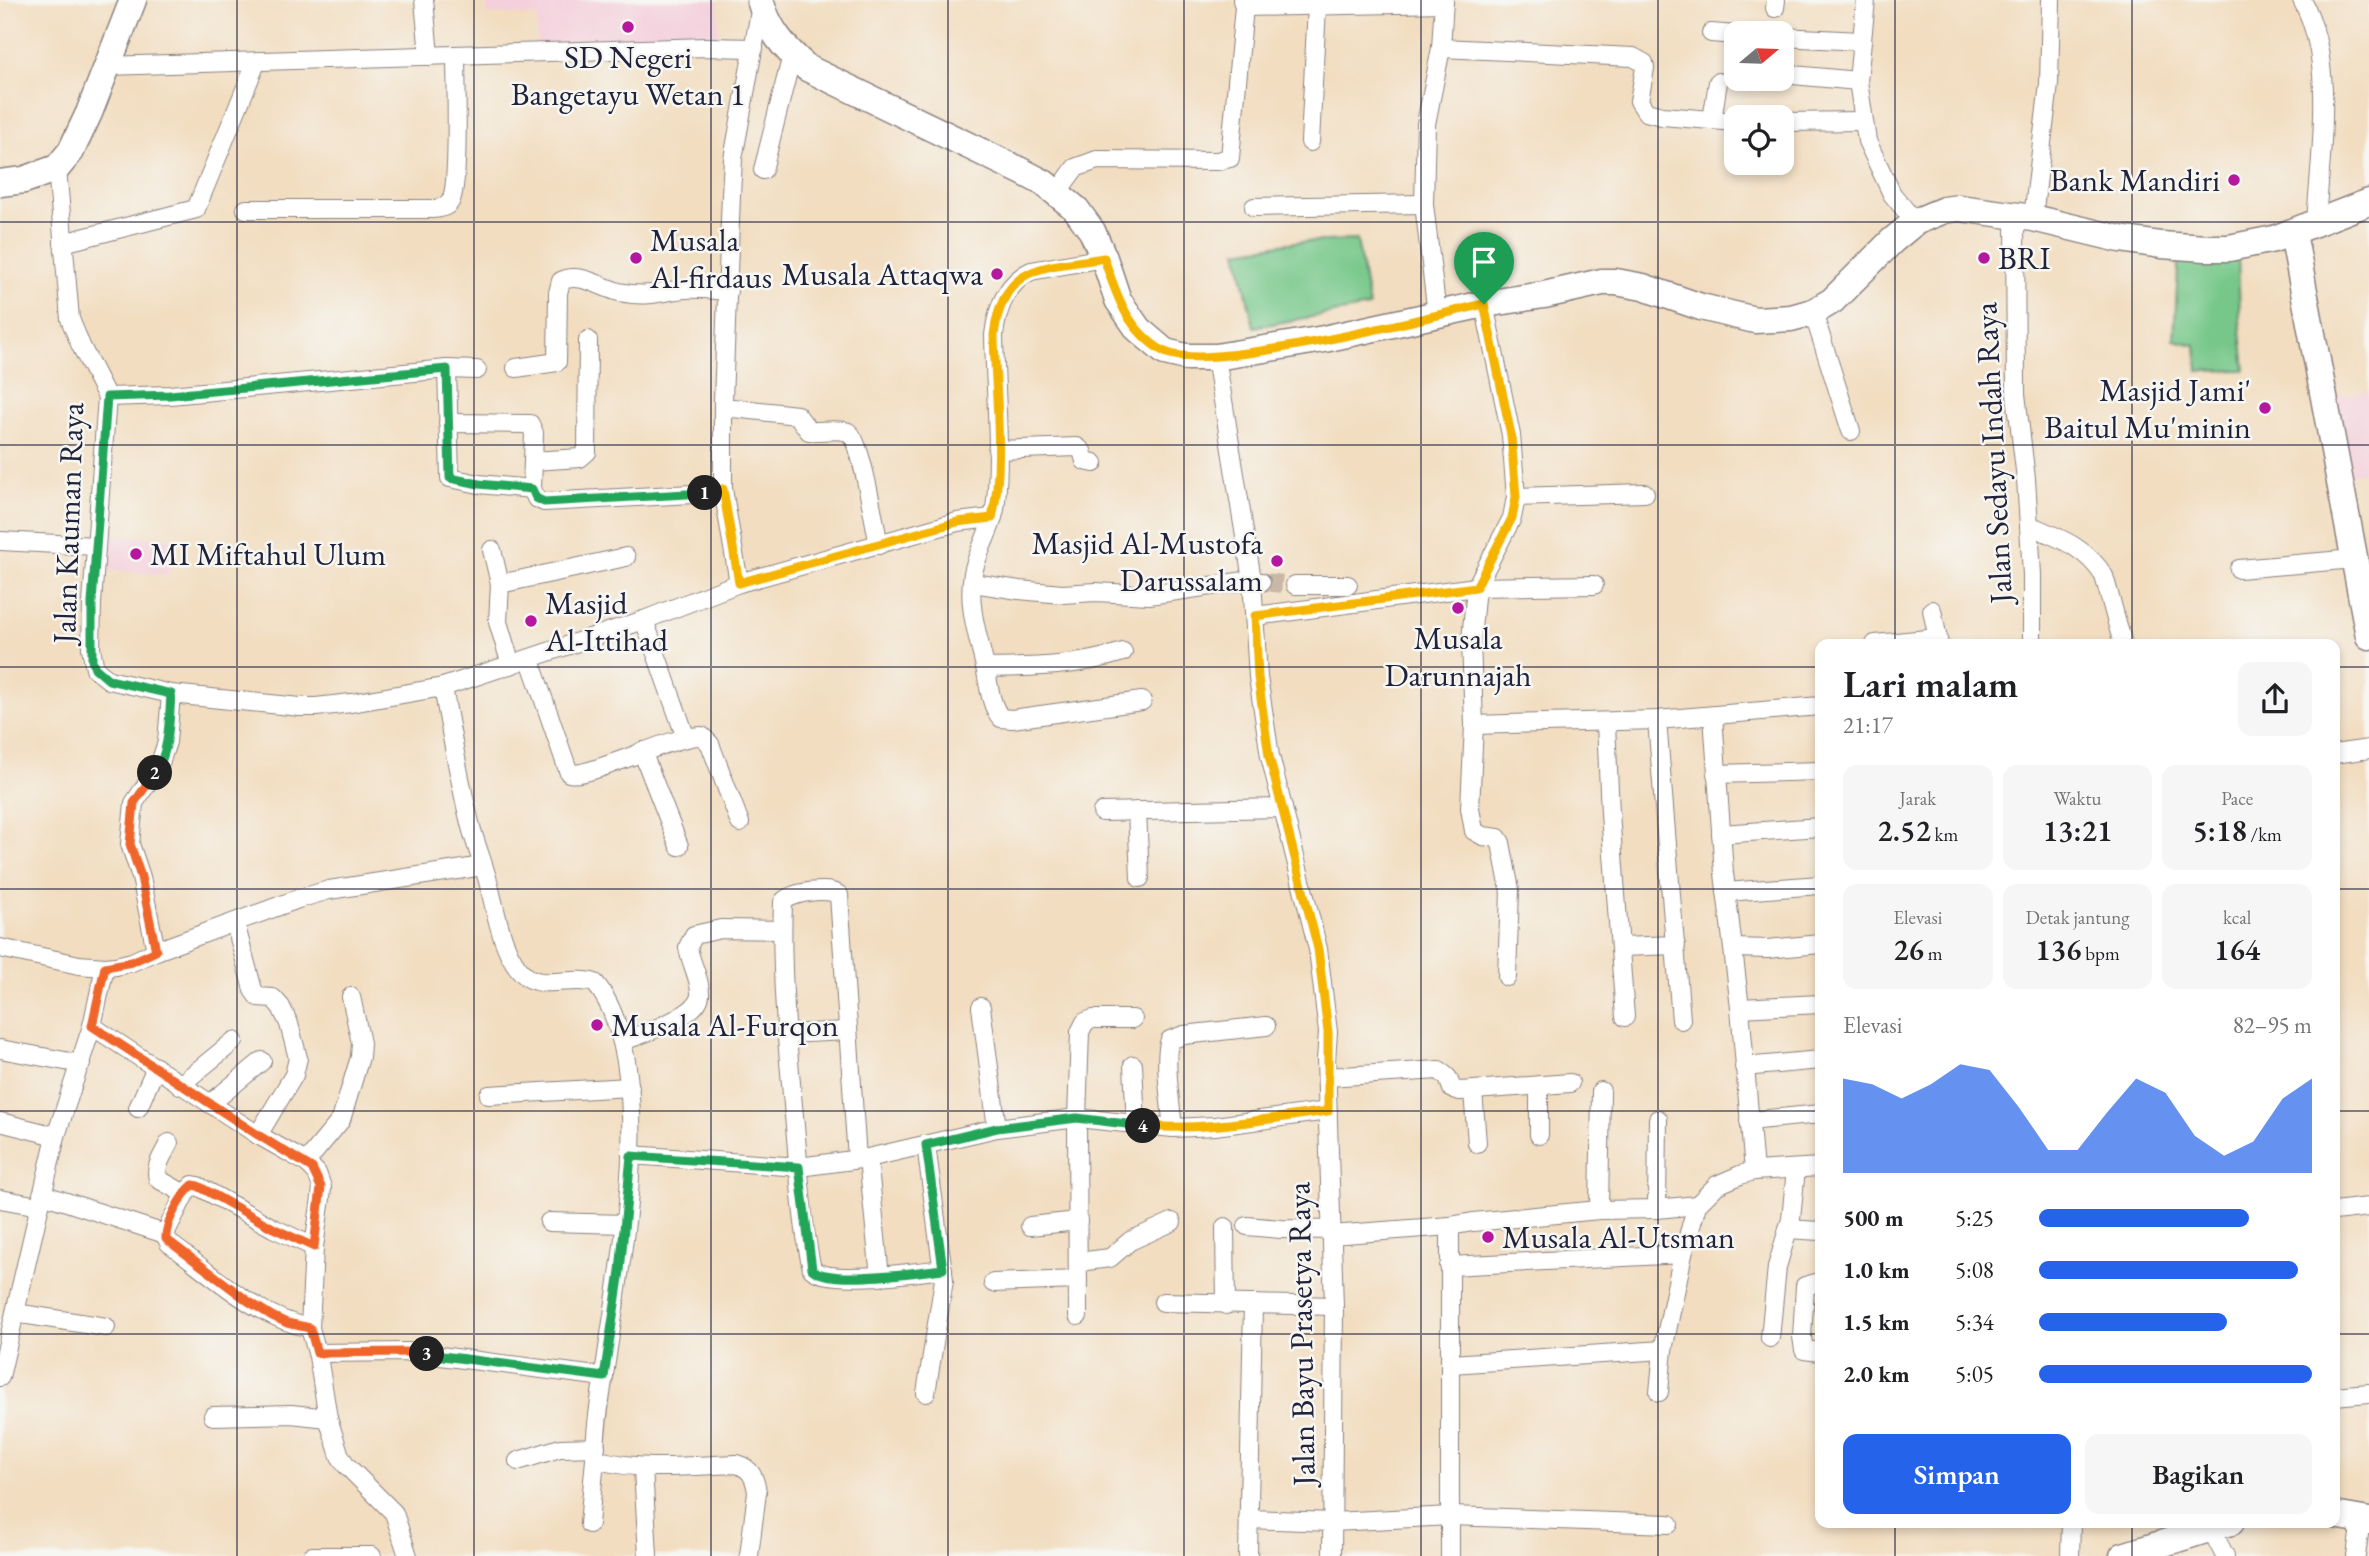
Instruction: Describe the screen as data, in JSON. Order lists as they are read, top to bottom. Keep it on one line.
{"streets":{"street":["Jalan Sedayu Indah Raya","Jalan Kauman Raya","Jalan Bayu Prasetya Raya"]},"places":["SD Negeri Bangetayu Wetan 1","Bank Mandiri","Musala Al-firdaus","BRI","Musala Attaqwa","Masjid Jami' Baitul Mu'minin","MI Miftahul Ulum","Masjid Al-Mustofa Darussalam","Musala Darunnajah","Masjid Al-Ittihad","Musala Al-Furqon","Musala Al-Utsman"],"north":"right","page":{"pins":["1","2","4","3"],"heading":["Lari malam","21:17"],"stats":[["Jarak","2.52 km"],["Waktu","13:21"],["Pace","5:18 /km"],["Elevasi","26 m"],["Detak jantung","136 bpm"],["kcal","164"]],"chart":["Elevasi","82–95 m"],"list":[{"name":"500 m","note":"5:25"},{"name":"1.0 km","note":"5:08"},{"name":"1.5 km","note":"5:34"},{"name":"2.0 km","note":"5:05"}],"buttons":["Simpan","Bagikan"]}}
